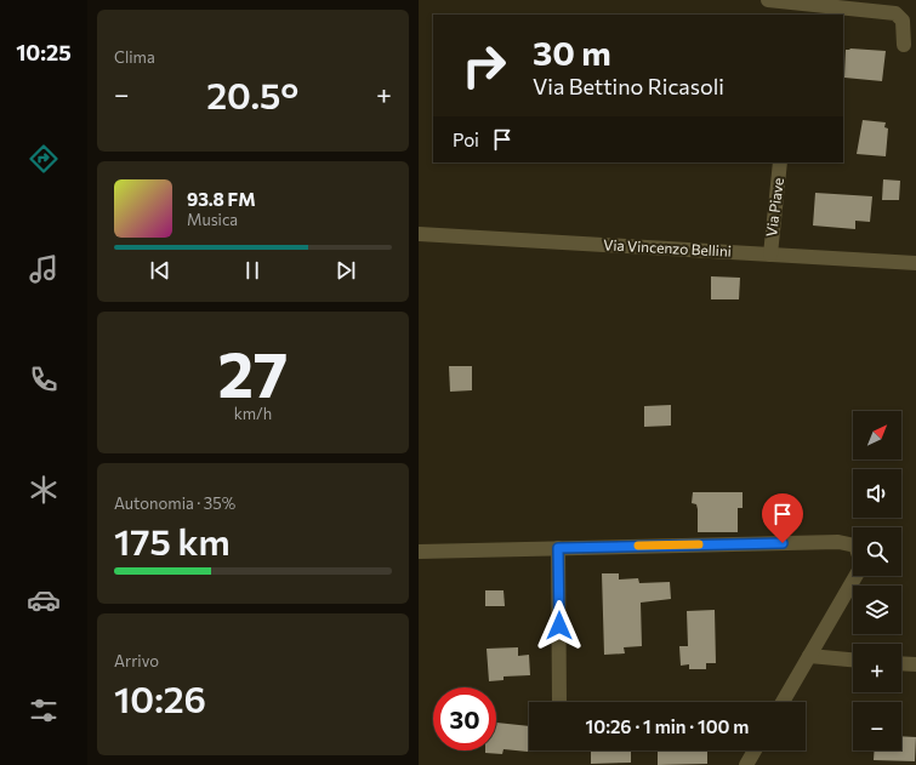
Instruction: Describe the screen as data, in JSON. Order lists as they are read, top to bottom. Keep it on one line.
{"streets":{"street":["Via Piave","Via Vincenzo Bellini"]},"crossings":[["Via Piave","Via Vincenzo Bellini"]],"north":"top right","page":{"tabs":"10:25","tile":["Clima",["27","km/h"],["Autonomia · 35%","175 km"],["Arrivo","10:26"]],"turn":["30 m","Via Bettino Ricasoli"],"heat":["−","20.5°","+"],"then":"Poi","song":["93.8 FM","Musica"],"map_buttons":["+","−"],"limit":"30","trip":"10:26 · 1 min · 100 m"}}
